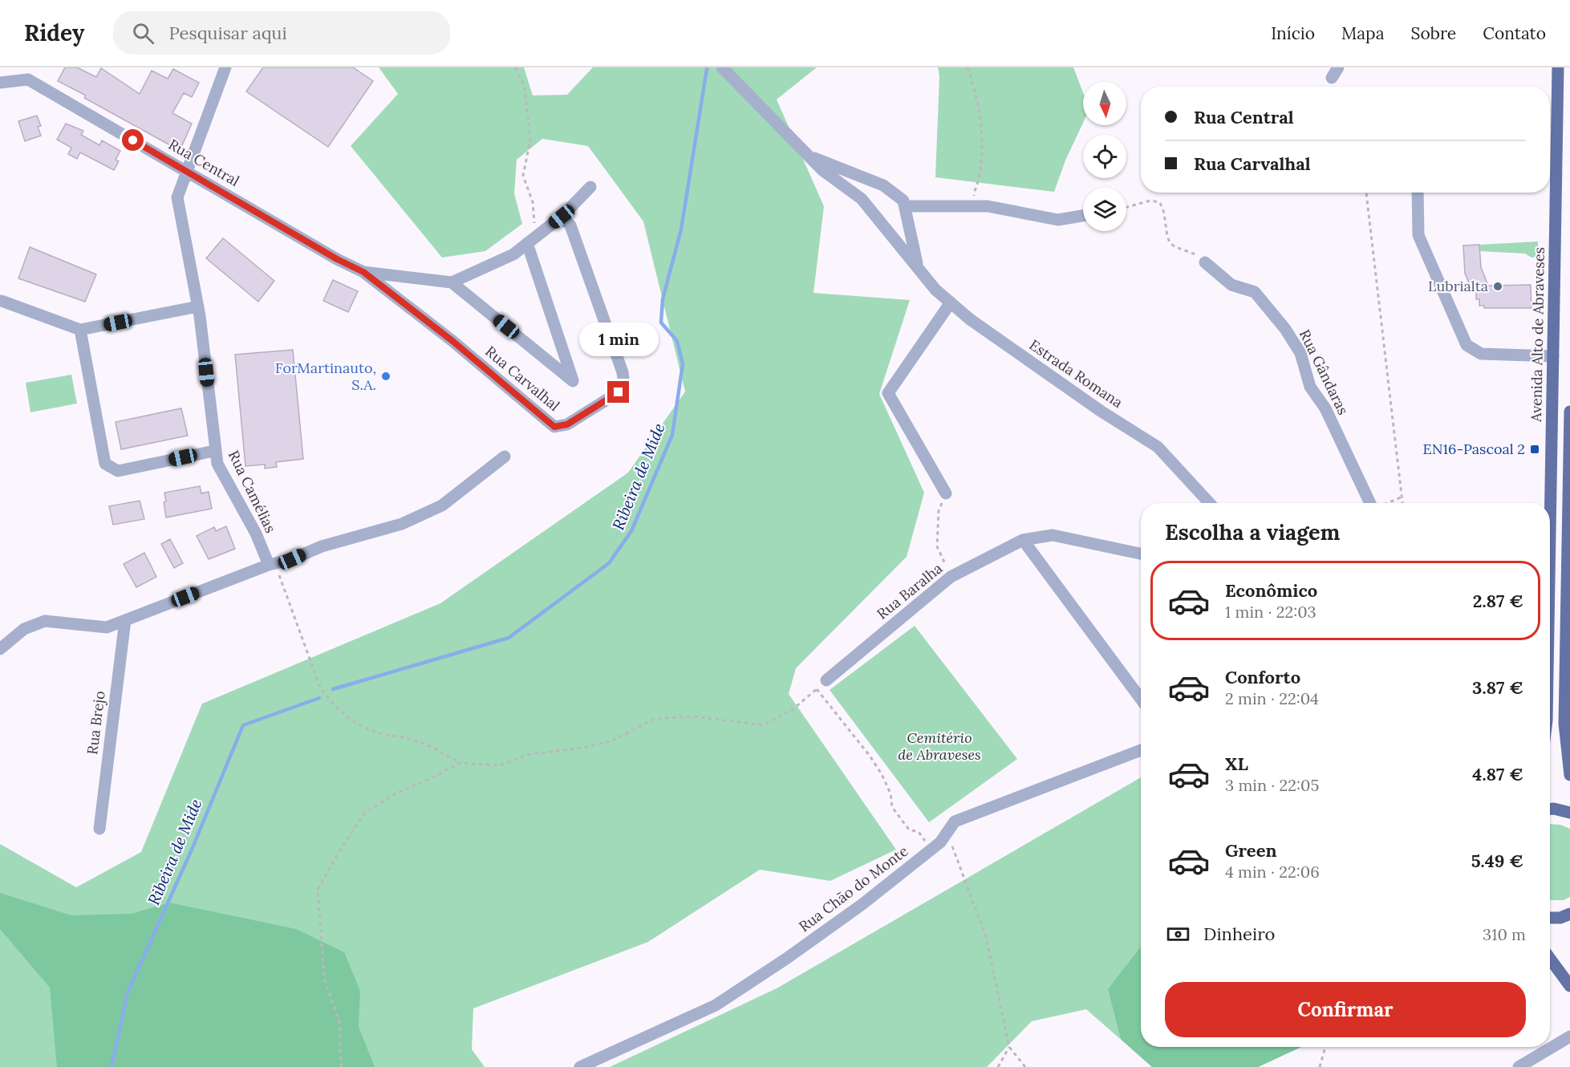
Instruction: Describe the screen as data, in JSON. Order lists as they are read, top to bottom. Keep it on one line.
{"streets":{"main road":["Avenida Alto de Abraveses"],"street":["Rua Central","Rua Gândaras","Estrada Romana","Rua Carvalhal","Rua Camélias","Rua Baralha","Rua Brejo","Rua Chão do Monte"]},"crossings":[["Rua Central","Rua Carvalhal"],["Rua Central","Rua Camélias"]],"water":["Ribeira de Mide"],"parks":["Cemitério de Abraveses"],"places":{"other":["Lubrialta","ForMartinauto, S.A."],"transit":["EN16-Pascoal 2"]},"north":"bottom","page":{"header":"Ridey","search":"Pesquisar aqui","nav":["Início","Mapa","Sobre","Contato"],"banner":["Rua Central","Rua Carvalhal"],"bubble":"1 min","heading":"Escolha a viagem","list":[{"name":"Econômico","note":"1 min · 22:03","value":"2.87 €"},{"name":"Conforto","note":"2 min · 22:04","value":"3.87 €"},{"name":"XL","note":"3 min · 22:05","value":"4.87 €"},{"name":"Green","note":"4 min · 22:06","value":"5.49 €"}],"pay":["Dinheiro","310 m"],"buttons":"Confirmar"}}
